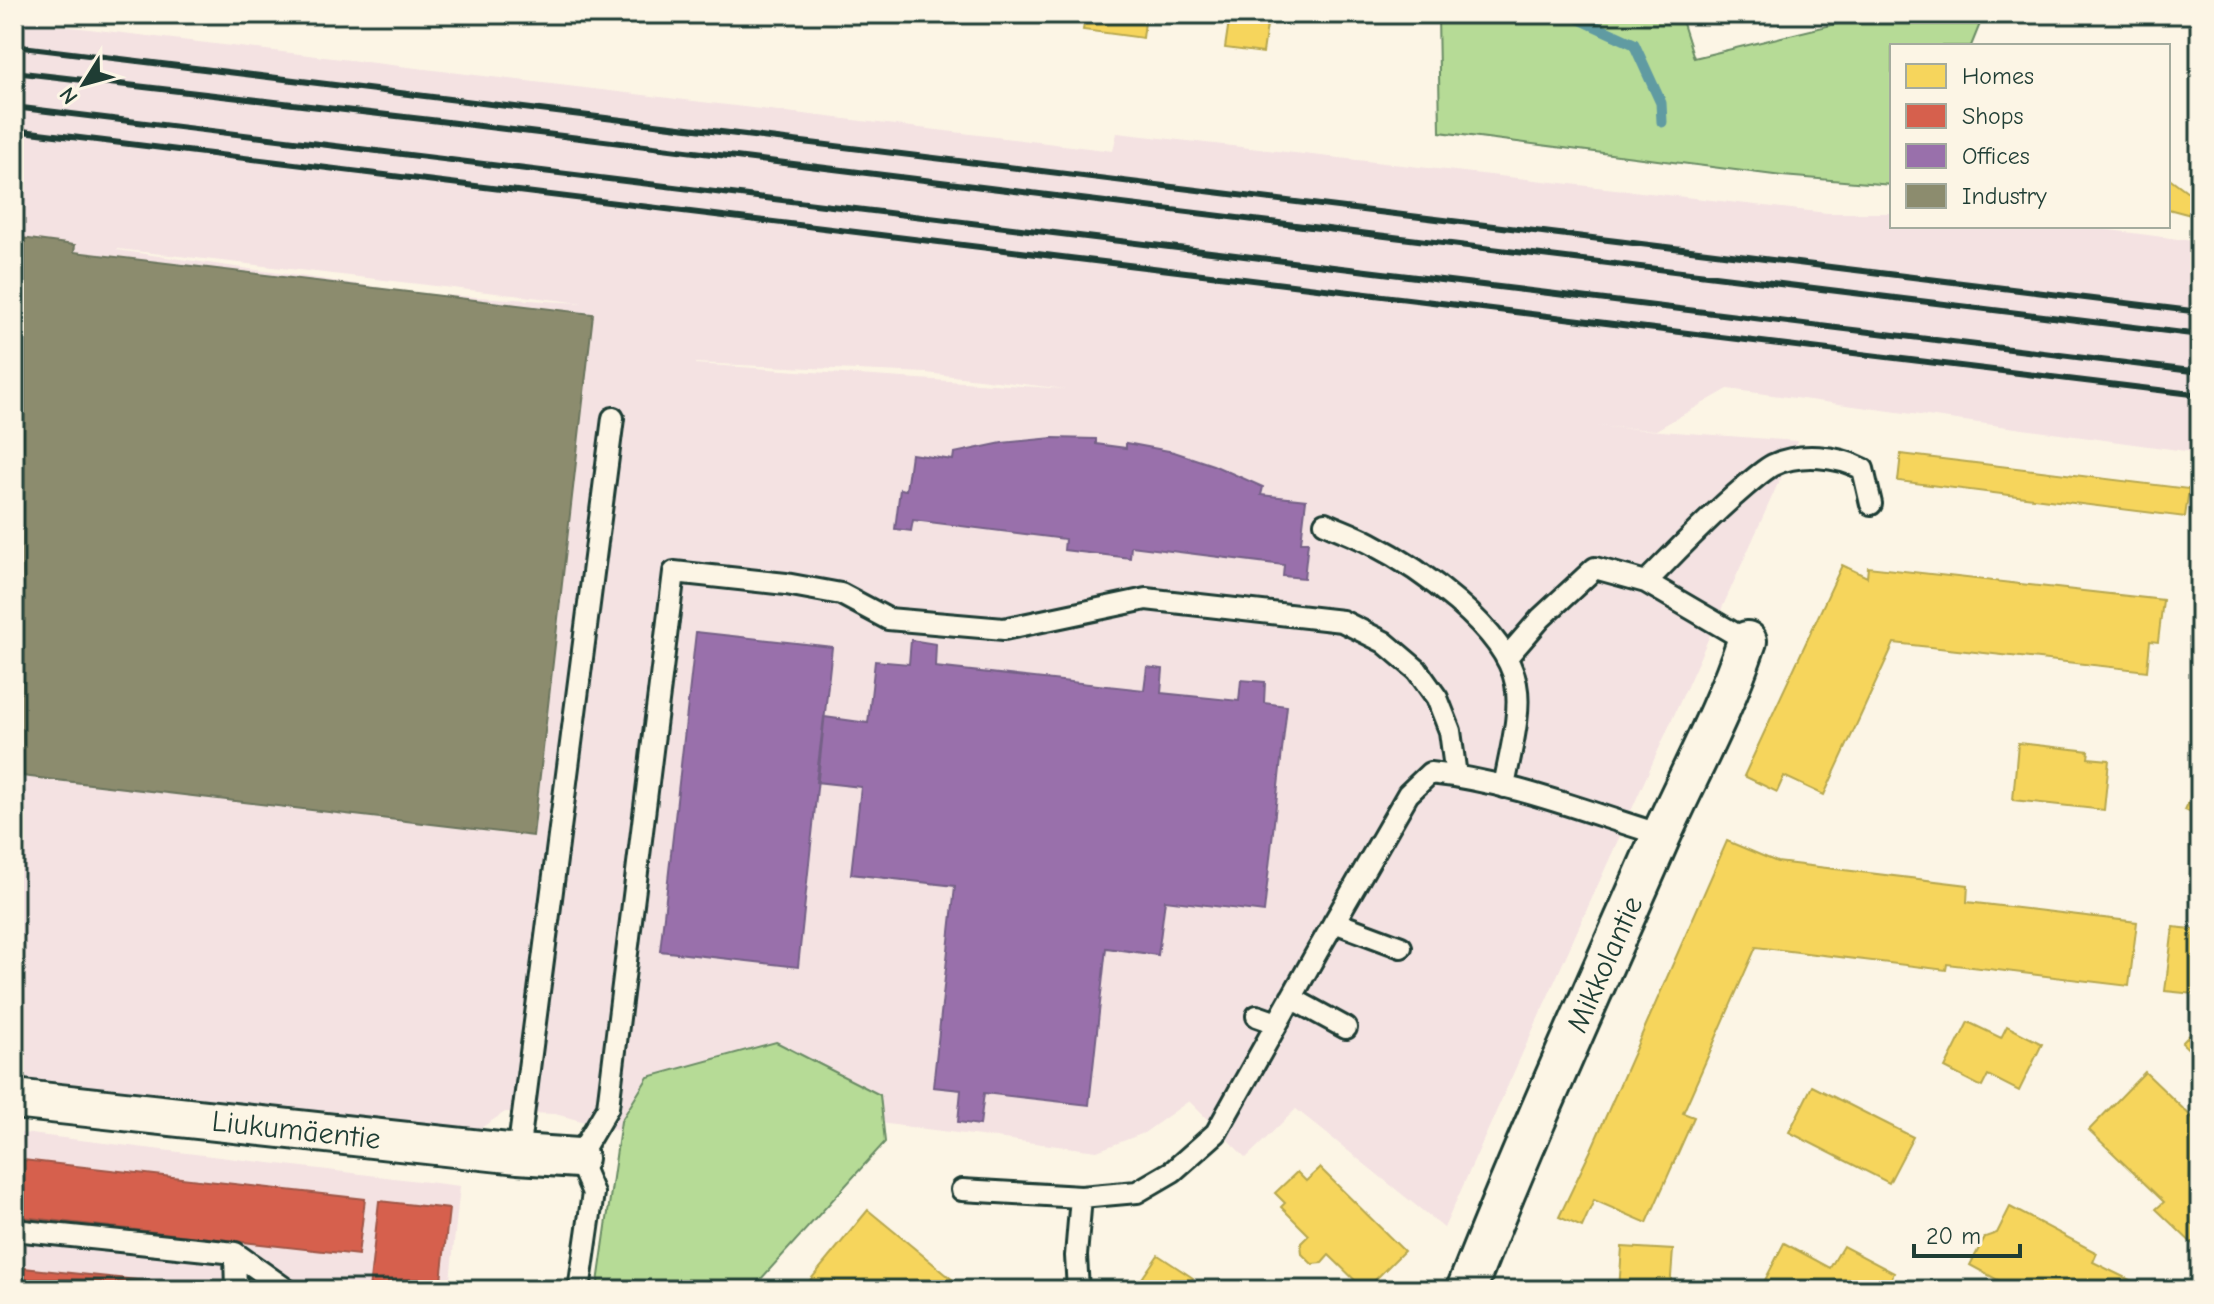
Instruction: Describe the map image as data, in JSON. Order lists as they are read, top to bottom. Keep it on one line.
{"streets":{"street":["Mikkolantie","Liukumäentie"]},"legend":["Homes","Shops","Offices","Industry"],"scale_bar":"20 m","north":"bottom left"}
